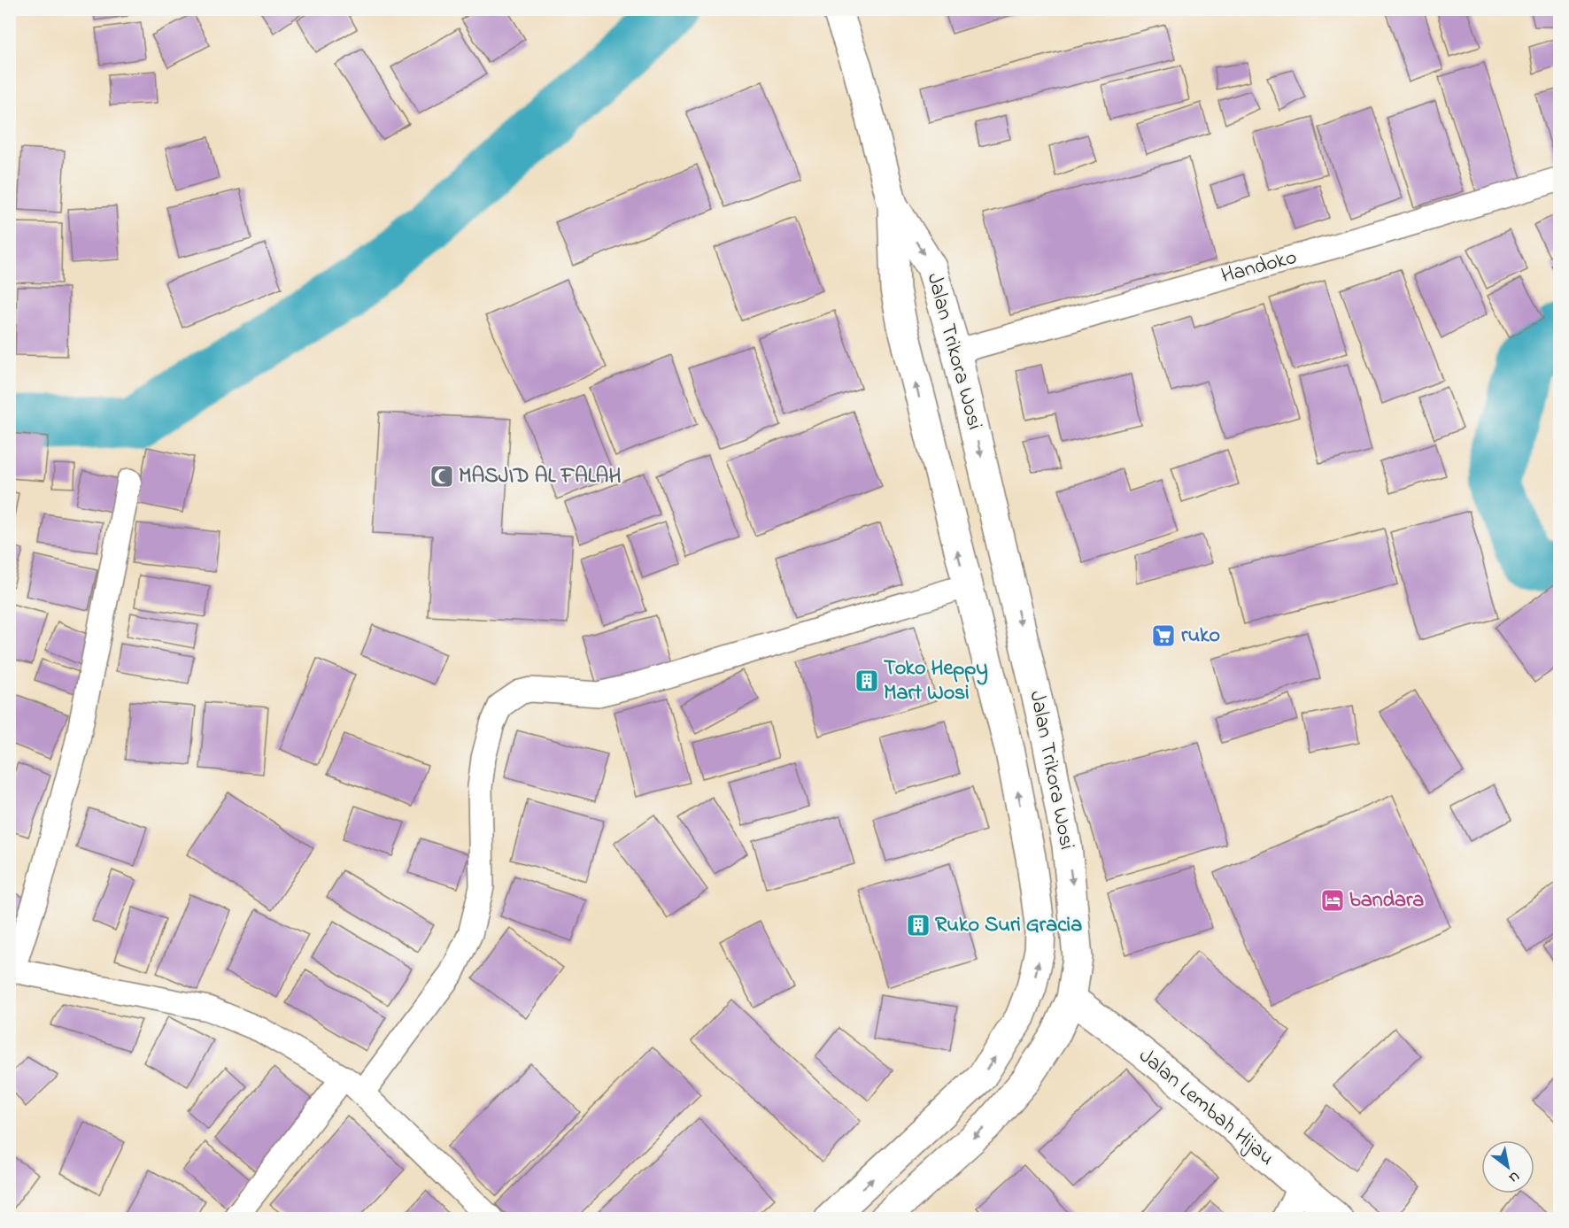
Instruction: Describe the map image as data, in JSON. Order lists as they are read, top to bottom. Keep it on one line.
{"streets":{"main road":["Jalan Trikora Wosi","Jalan Lembah Hijau"],"street":["Handoko"]},"crossings":[["Handoko","Jalan Trikora Wosi"],["Jalan Trikora Wosi","Jalan Lembah Hijau"]],"places":{"mosque":["MASJID AL FALAH"],"supermarket":["ruko"],"building":["Toko Heppy Mart Wosi","Ruko Suri Gracia"],"hotel":["bandara"]},"north":"bottom right"}
